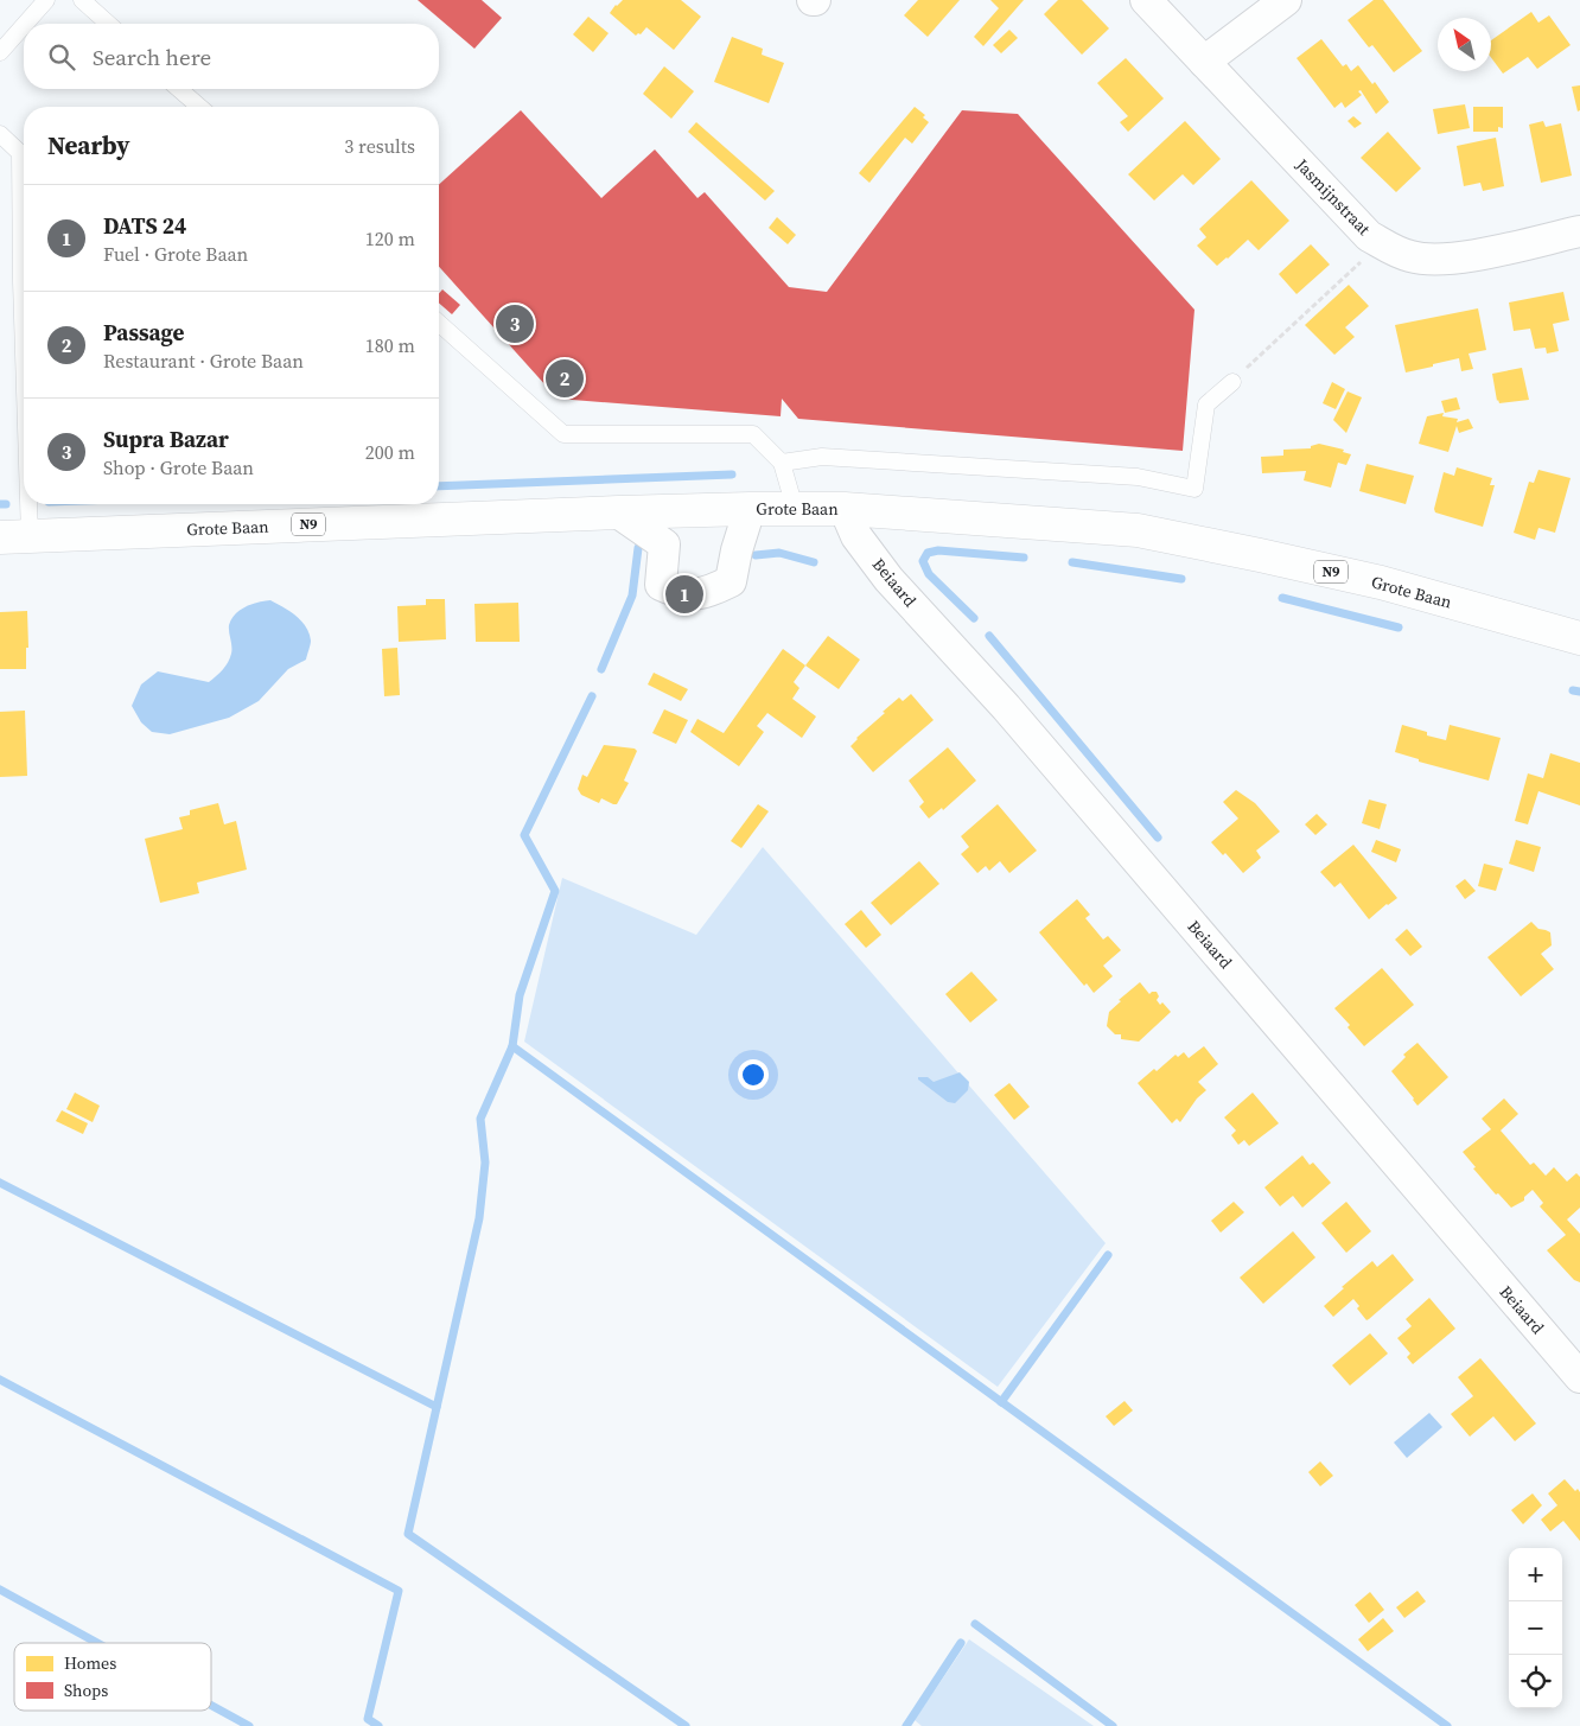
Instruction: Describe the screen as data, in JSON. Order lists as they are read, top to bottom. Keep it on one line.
{"streets":{"main road":["Grote Baan","N9"],"street":["Jasmijnstraat","Beiaard"]},"crossings":[["Grote Baan","Beiaard"]],"legend":["Homes","Shops"],"north":"top left","page":{"search":"Search here","heading":["Nearby","3 results"],"list":[{"mark":"1","name":"DATS 24","note":"Fuel · Grote Baan","value":"120 m"},{"mark":"2","name":"Passage","note":"Restaurant · Grote Baan","value":"180 m"},{"mark":"3","name":"Supra Bazar","note":"Shop · Grote Baan","value":"200 m"}],"pins":["3","2","1"],"map_buttons":["+","−"]}}
